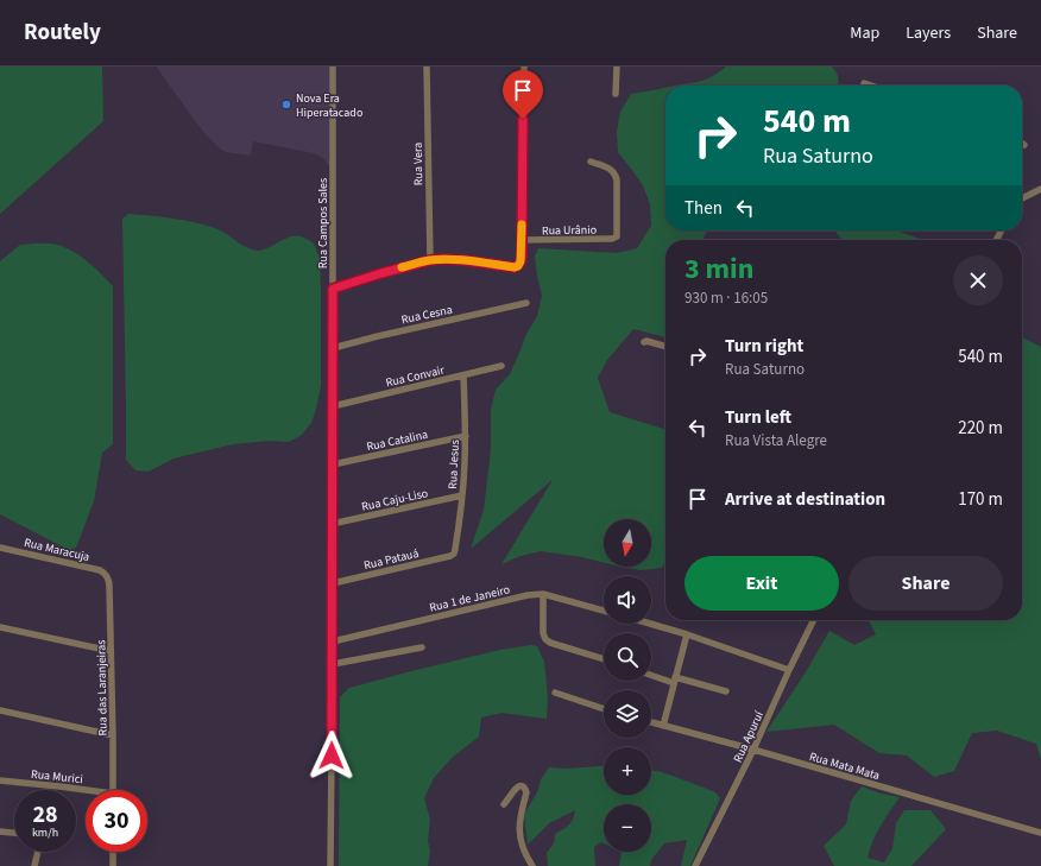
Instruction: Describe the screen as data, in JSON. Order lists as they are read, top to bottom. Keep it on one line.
{"streets":{"street":["Rua Vera","Rua Campos Sales","Rua Urânio","Rua Cesna","Rua Convair","Rua Catalina","Rua Jesus","Rua Caju-Liso","Rua Maracuja","Rua Patauá","Rua 1 de Janeiro","Rua das Laranjeiras","Rua Apuruí","Rua Mata Mata","Rua Murici"]},"crossings":[["Rua Campos Sales","Rua Cesna"],["Rua Campos Sales","Rua Convair"],["Rua Campos Sales","Rua Catalina"],["Rua Campos Sales","Rua Caju-Liso"],["Rua Campos Sales","Rua Patauá"],["Rua Campos Sales","Rua 1 de Janeiro"],["Rua Convair","Rua Jesus"],["Rua Catalina","Rua Jesus"],["Rua Jesus","Rua Caju-Liso"],["Rua Jesus","Rua Patauá"],["Rua Maracuja","Rua das Laranjeiras"],["Rua Apuruí","Rua Mata Mata"]],"places":["Nova Era Hiperatacado"],"north":"bottom","page":{"header":"Routely","nav":["Map","Layers","Share"],"turn":["540 m","Rua Saturno"],"then":"Then","heading":["3 min","930 m · 16:05"],"list":[{"name":"Turn right","note":"Rua Saturno","value":"540 m"},{"name":"Turn left","note":"Rua Vista Alegre","value":"220 m"},{"name":"Arrive at destination","value":"170 m"}],"map_buttons":["+","−"],"buttons":["Exit","Share"],"speed":"28 km/h","limit":"30"}}
